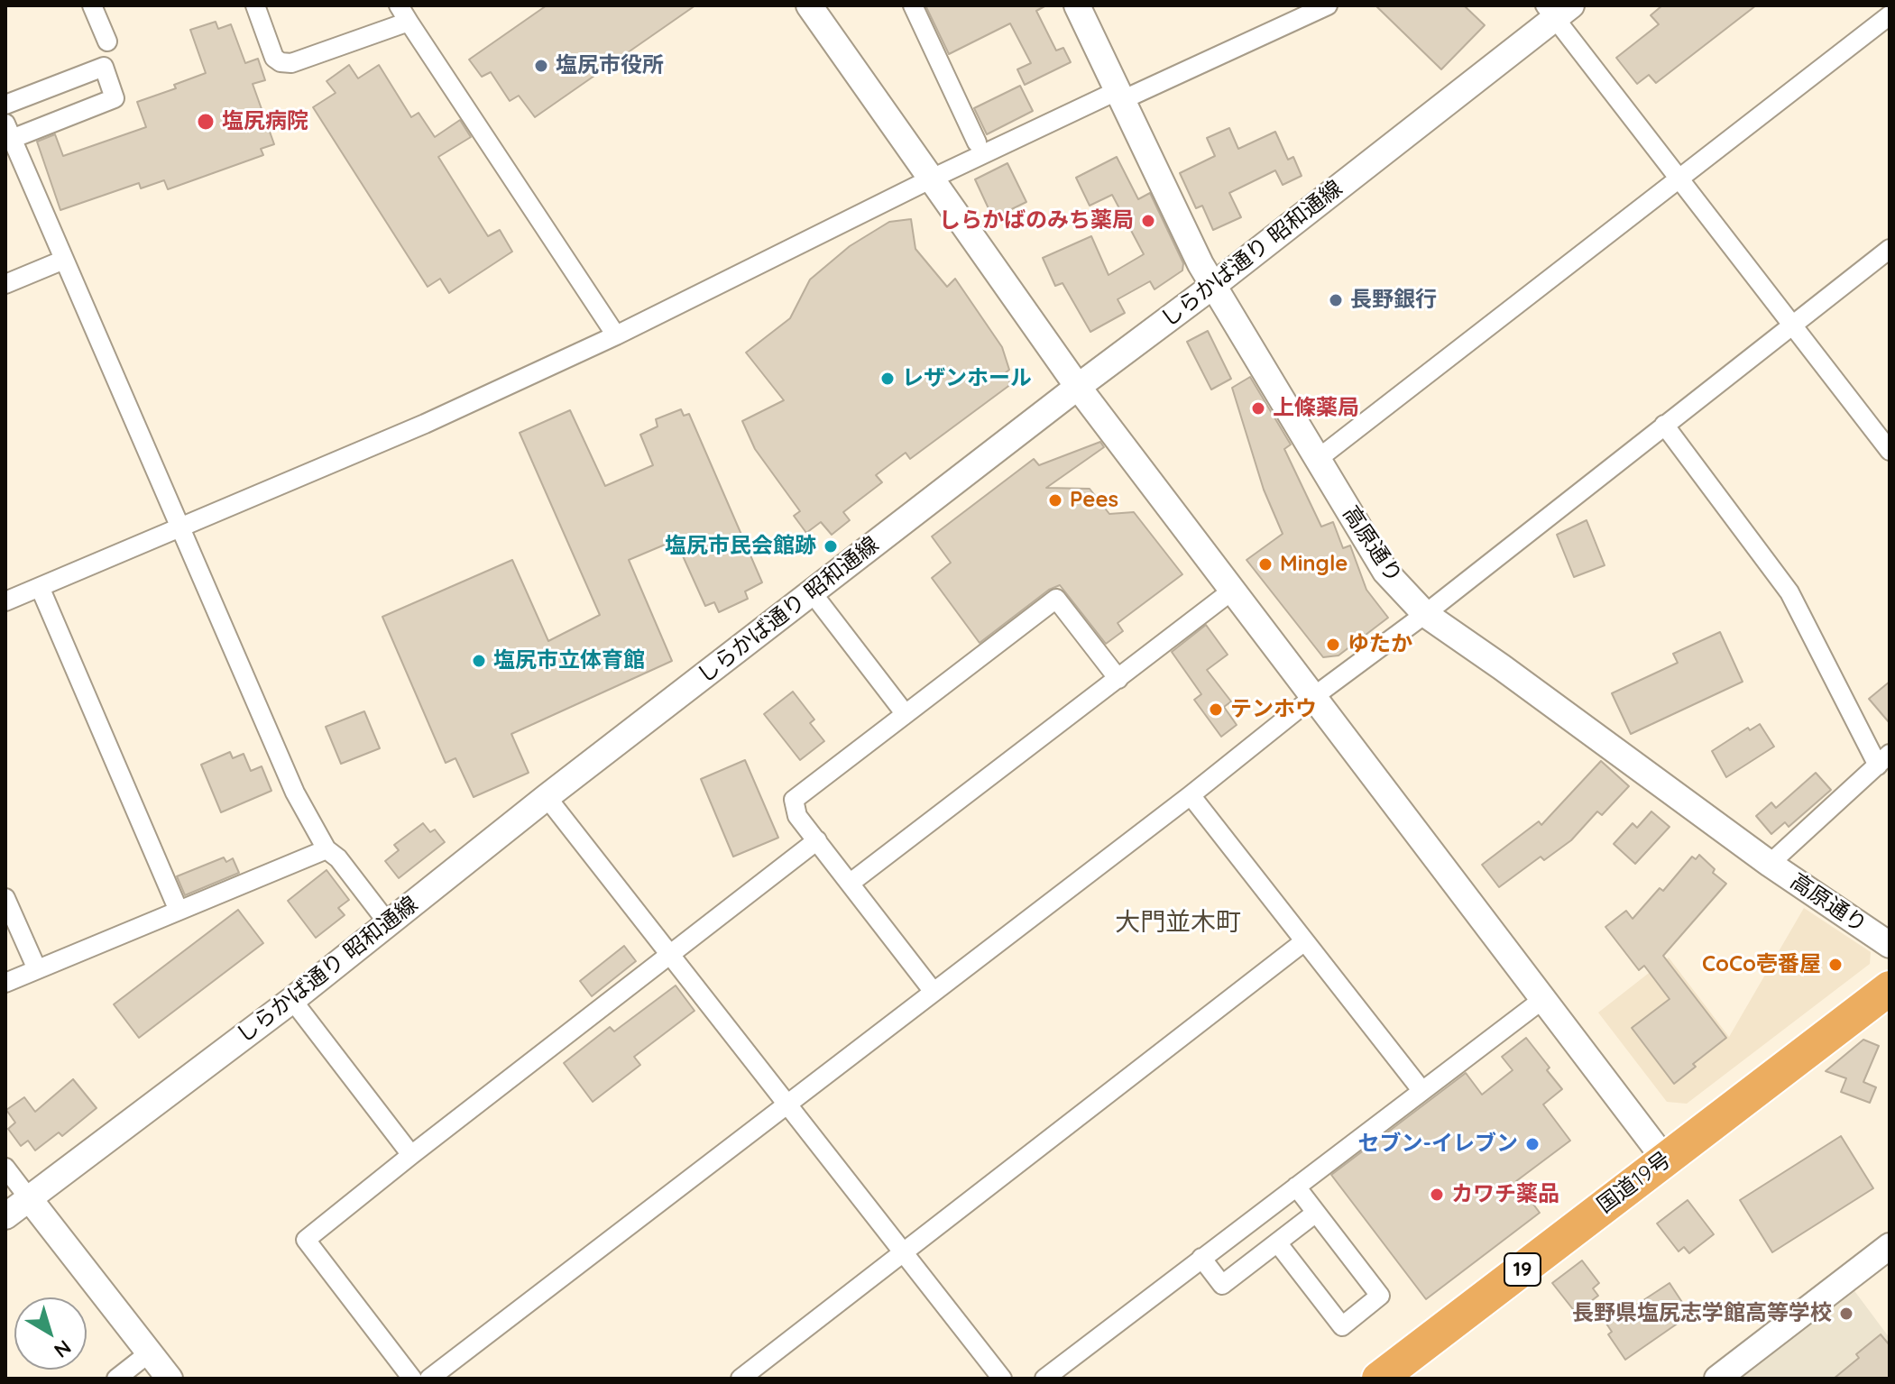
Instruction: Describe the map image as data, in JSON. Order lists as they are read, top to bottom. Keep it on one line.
{"streets":{"highway":["国道19号","19"],"street":["しらかば通り 昭和通線","高原通り"]},"crossings":[["しらかば通り 昭和通線","高原通り"]],"districts":["大門並木町"],"places":["塩尻市役所","塩尻病院","しらかばのみち薬局","長野銀行","レザンホール","上條薬局","Pees","塩尻市民会館跡","Mingle","ゆたか","塩尻市立体育館","テンホウ","CoCo壱番屋","セブン-イレブン","カワチ薬品","長野県塩尻志学館高等学校"],"north":"bottom right"}
